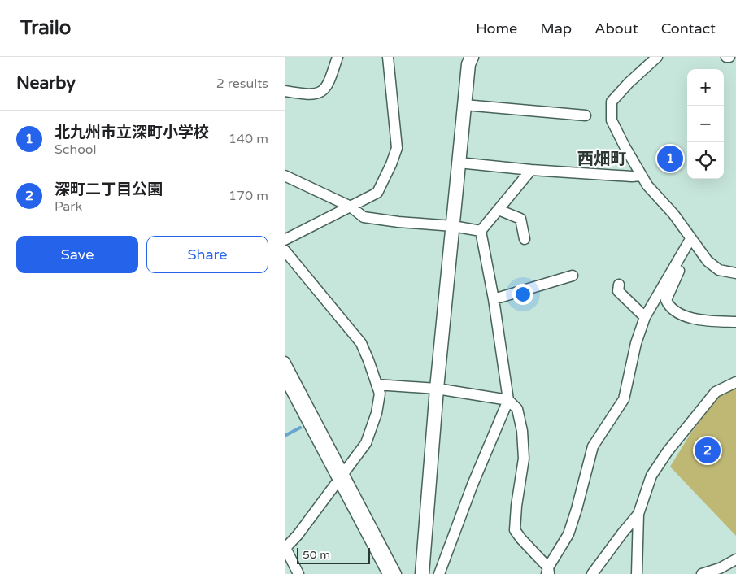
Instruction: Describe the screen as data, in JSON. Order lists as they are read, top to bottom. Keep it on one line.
{"districts":["西畑町"],"scale_bar":"50 m","page":{"header":"Trailo","nav":["Home","Map","About","Contact"],"heading":["Nearby","2 results"],"map_buttons":["+","−"],"list":[{"mark":"1","name":"北九州市立深町小学校","note":"School","value":"140 m"},{"mark":"2","name":"深町二丁目公園","note":"Park","value":"170 m"}],"pins":["1","2"],"buttons":["Save","Share"],"scale":"50 m"}}
